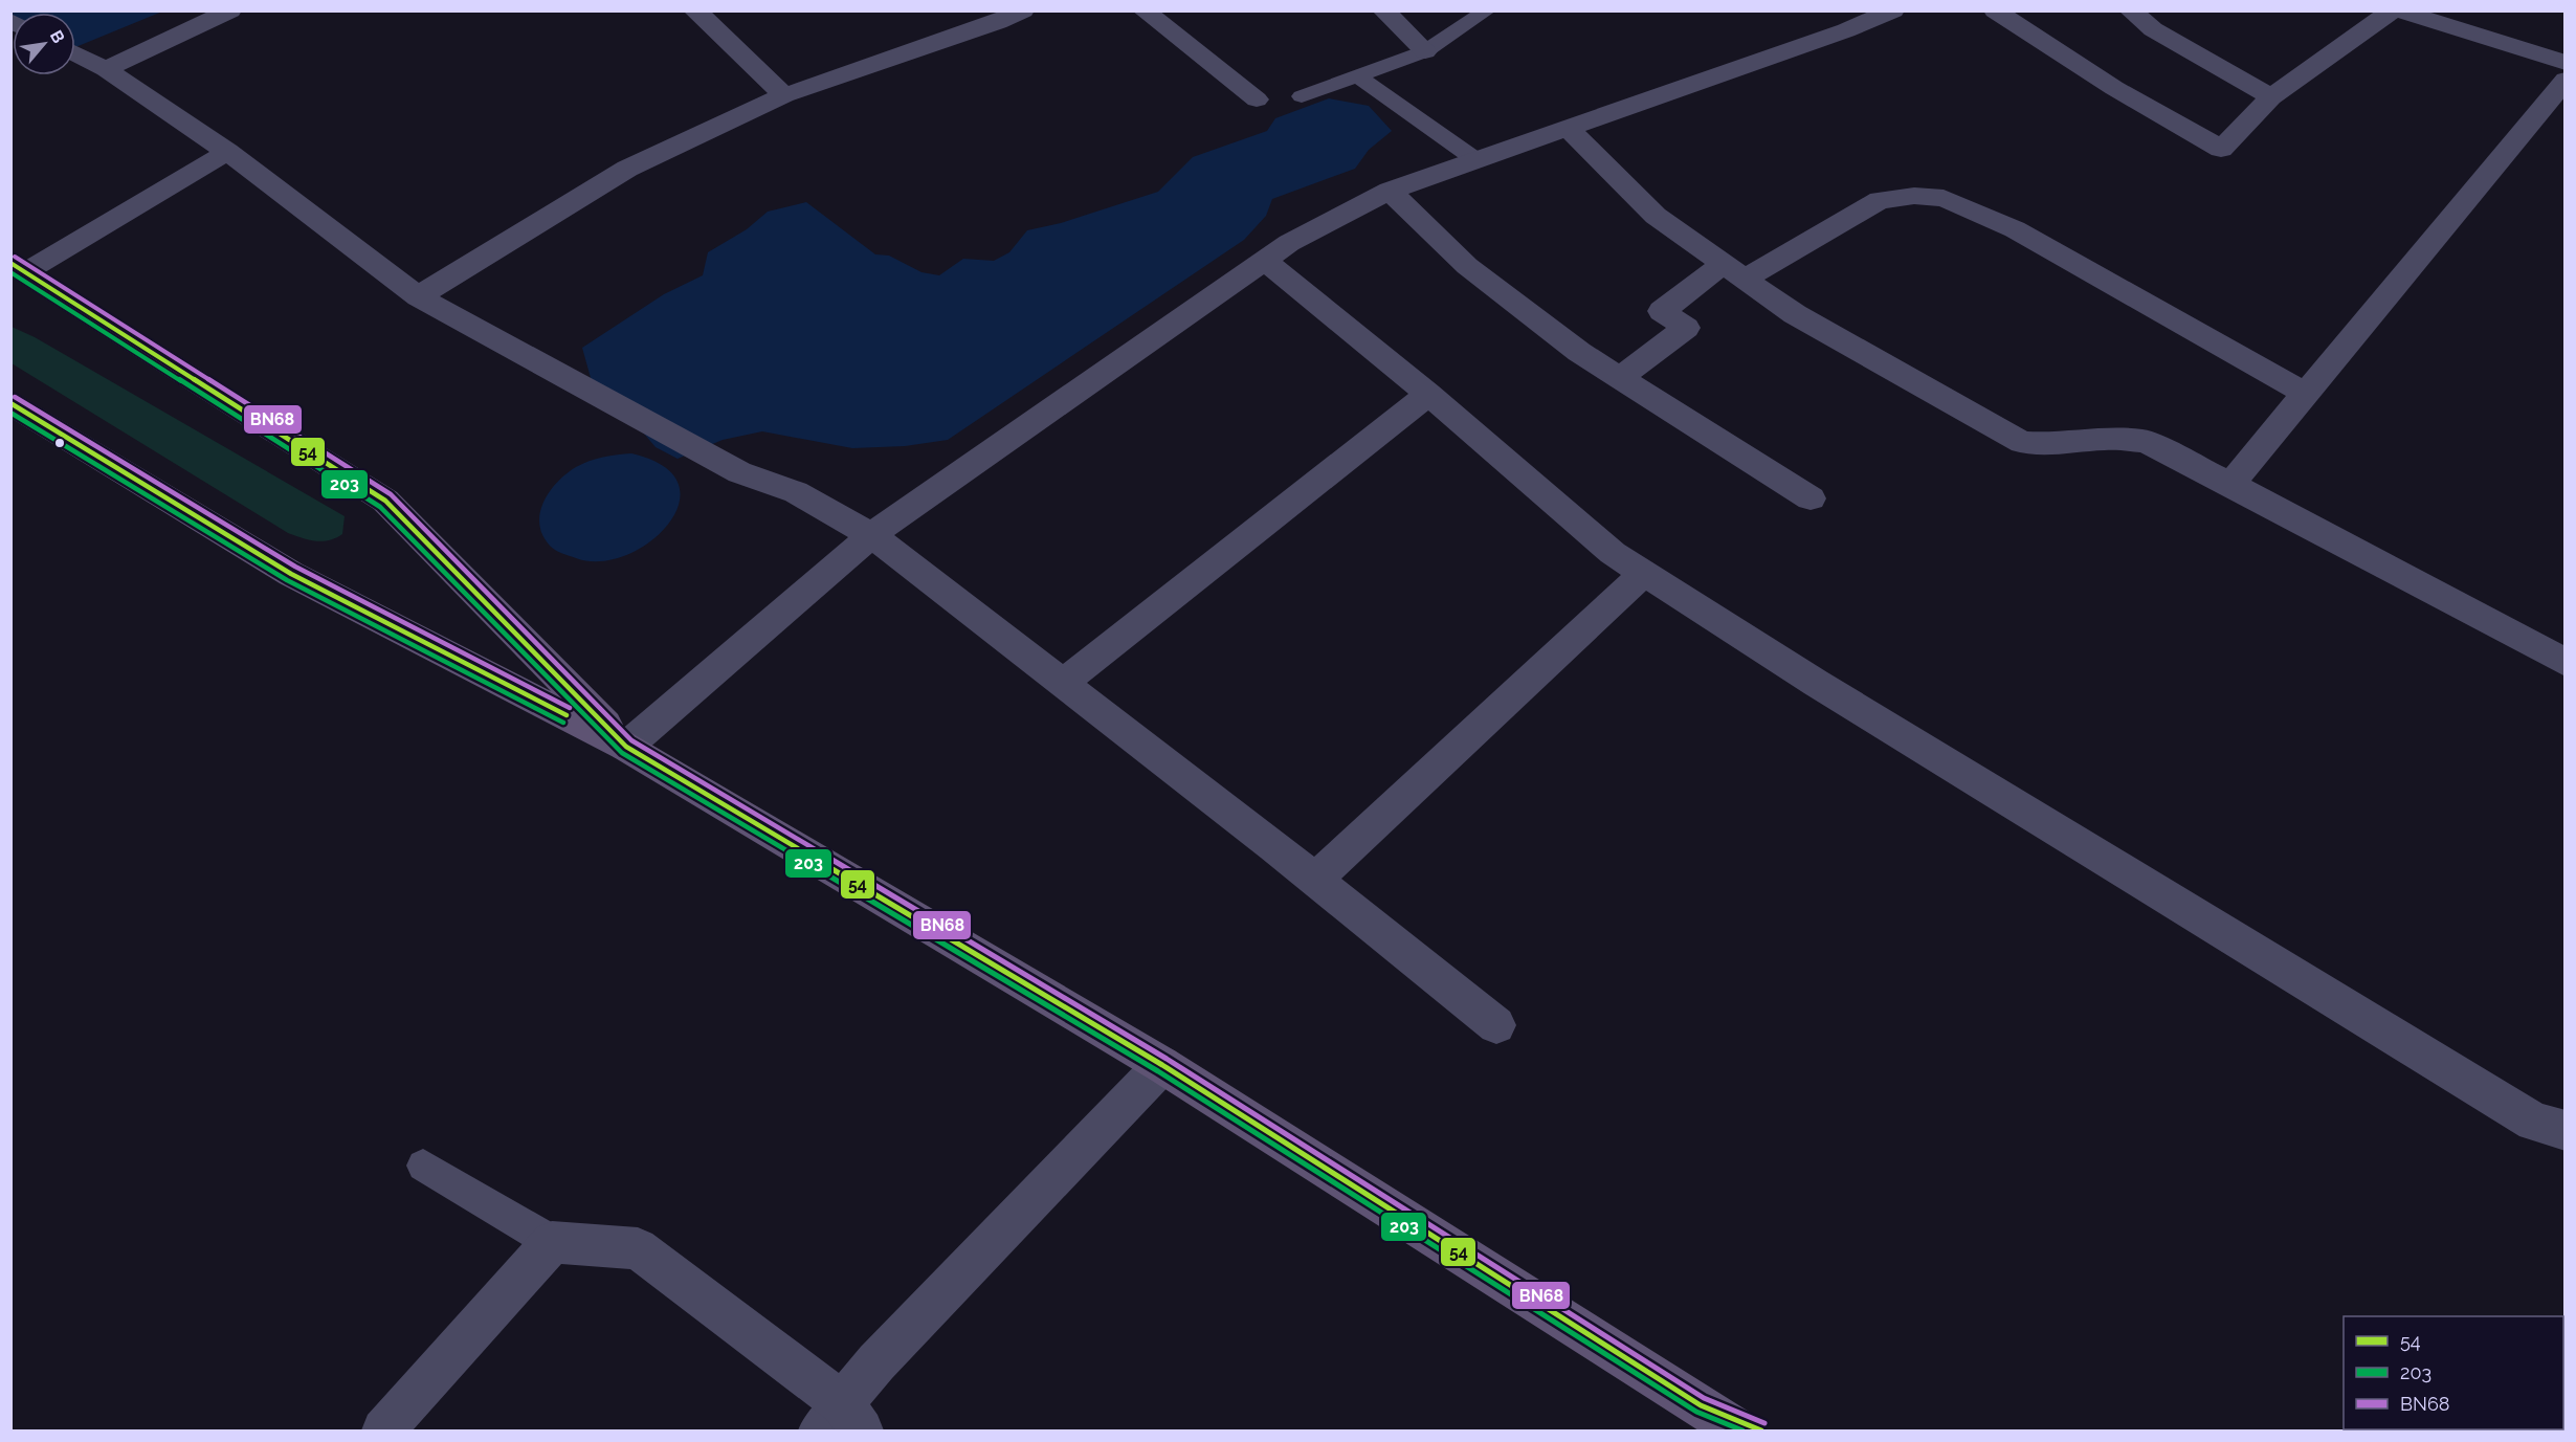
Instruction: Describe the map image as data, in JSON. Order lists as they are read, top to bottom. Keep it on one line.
{"lines":["transit line BN68","transit line 54","transit line 203"],"legend":["54","203","BN68"],"north":"top right"}
